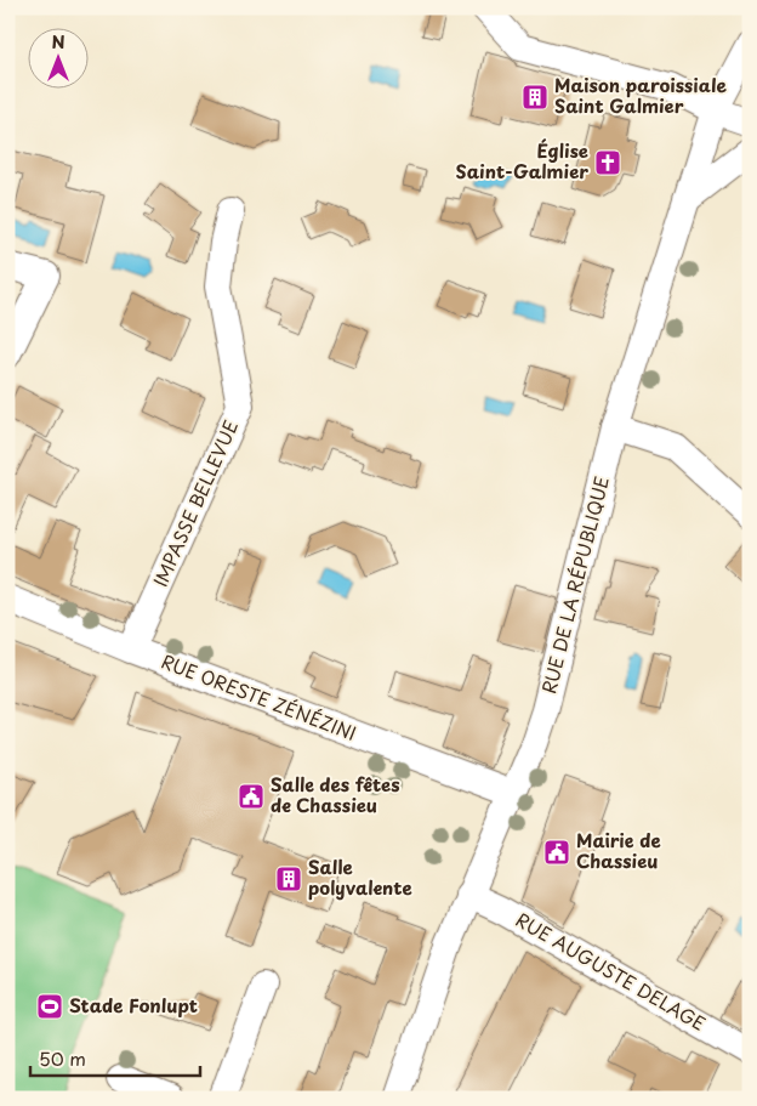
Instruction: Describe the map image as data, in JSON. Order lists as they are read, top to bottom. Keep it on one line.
{"streets":{"street":["IMPASSE BELLEVUE","RUE DE LA RÉPUBLIQUE","RUE ORESTE ZÉNÉZINI","RUE AUGUSTE DELAGE"]},"crossings":[["IMPASSE BELLEVUE","RUE ORESTE ZÉNÉZINI"],["RUE DE LA RÉPUBLIQUE","RUE ORESTE ZÉNÉZINI"],["RUE DE LA RÉPUBLIQUE","RUE AUGUSTE DELAGE"]],"places":{"building":["Maison paroissiale Saint Galmier","Salle polyvalente"],"church":["Église Saint-Galmier"],"public building":["Salle des fêtes de Chassieu","Mairie de Chassieu"],"sports":["Stade Fonlupt"]},"scale_bar":"50 m","north":"top"}
